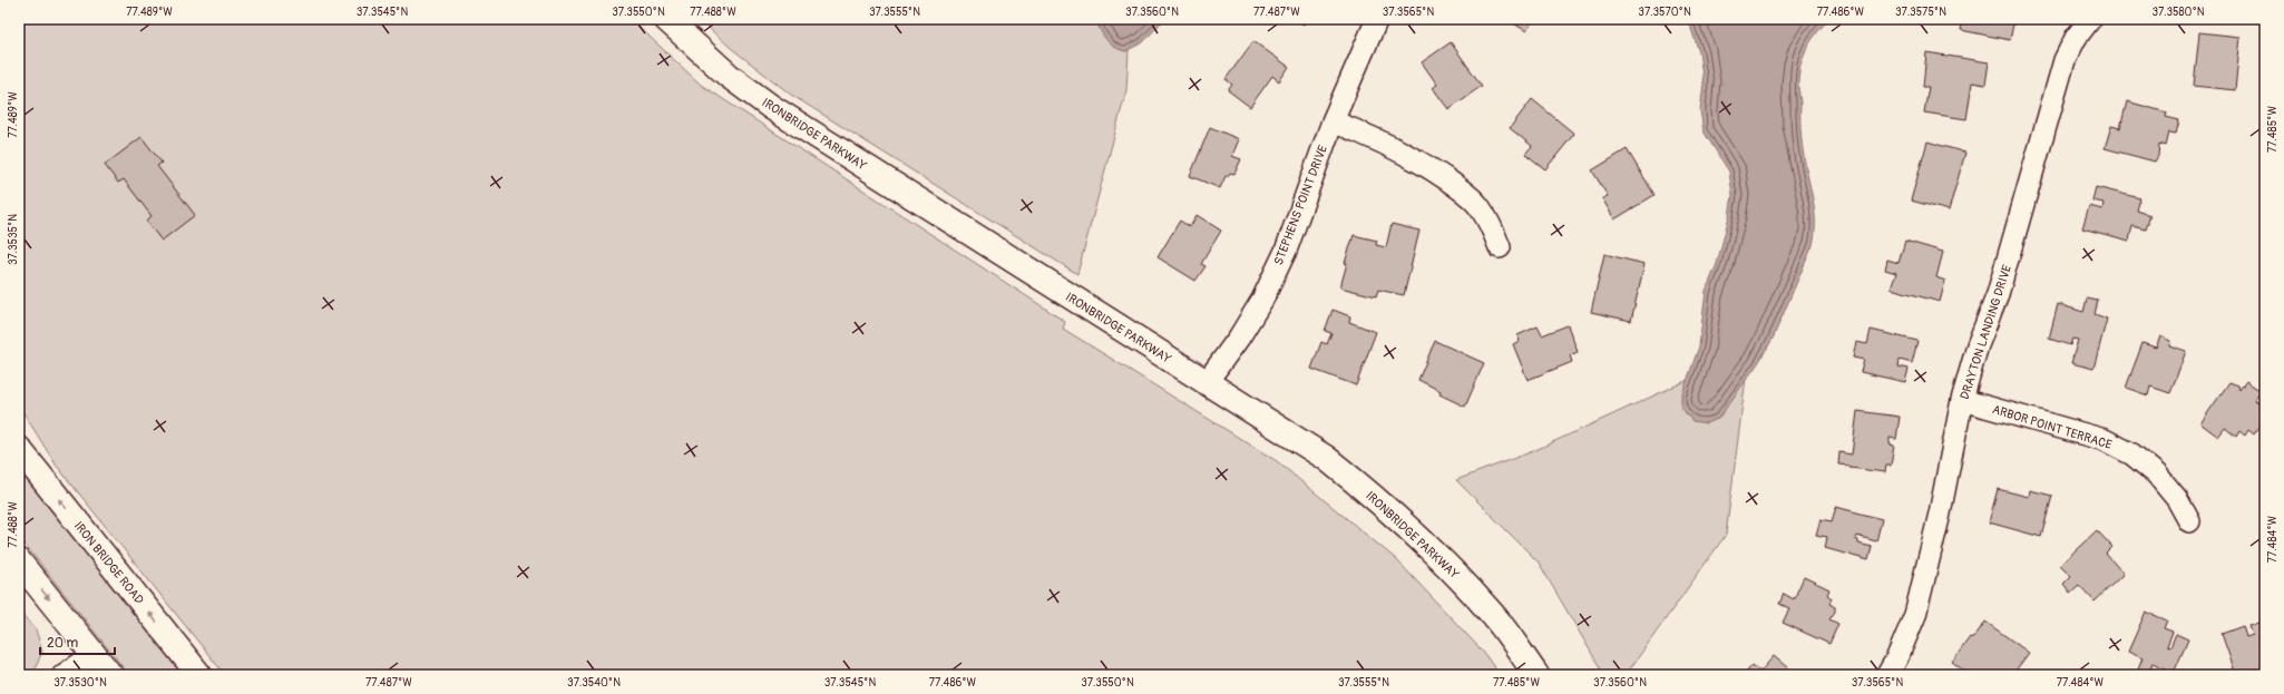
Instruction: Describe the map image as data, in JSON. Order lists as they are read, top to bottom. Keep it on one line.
{"streets":{"street":["IRONBRIDGE PARKWAY","STEPHENS POINT DRIVE","DRAYTON LANDING DRIVE","ARBOR POINT TERRACE","IRON BRIDGE ROAD"]},"crossings":[["IRONBRIDGE PARKWAY","STEPHENS POINT DRIVE"],["DRAYTON LANDING DRIVE","ARBOR POINT TERRACE"]],"scale_bar":"20 m","coordinates":["77.489°W","37.3545°N","37.3550°N","77.488°W","37.3555°N","37.3560°N","77.487°W","37.3565°N","37.3570°N","77.486°W","37.3575°N","37.3580°N","77.485°W","37.3535°N","77.484°W","37.3530°N","37.3540°N"]}
